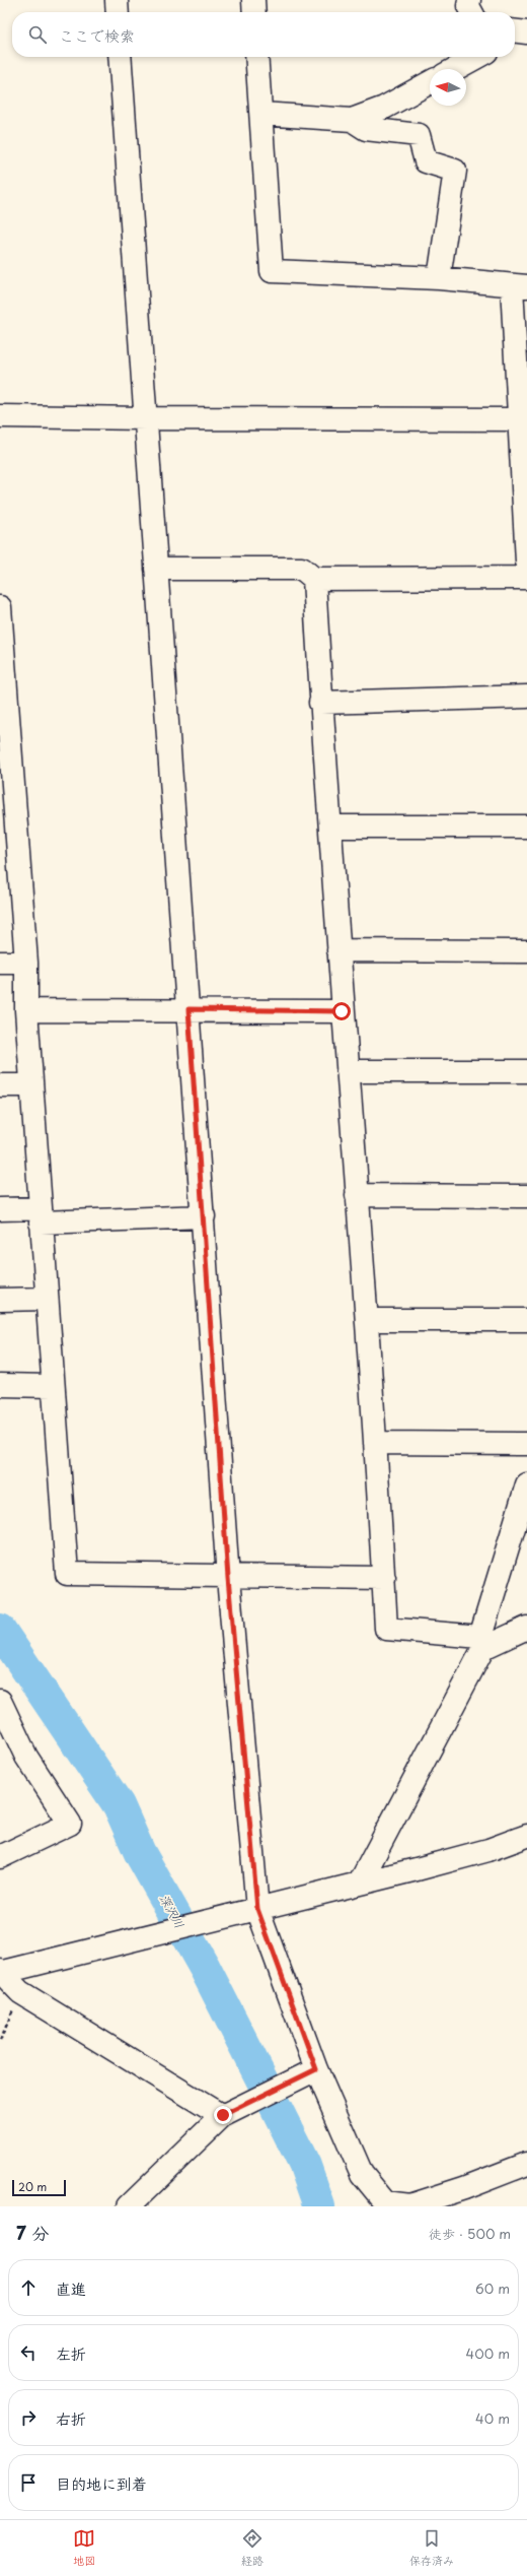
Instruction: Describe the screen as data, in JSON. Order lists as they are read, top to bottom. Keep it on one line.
{"water":["深沢川"],"scale_bar":"20 m","north":"left","page":{"search":"ここで検索","scale":"20 m","heading":["7 分","徒歩 · 500 m"],"list":[["直進","60 m"],["左折","400 m"],["右折","40 m"],"目的地に到着"],"nav":["地図","経路","保存済み"]}}
